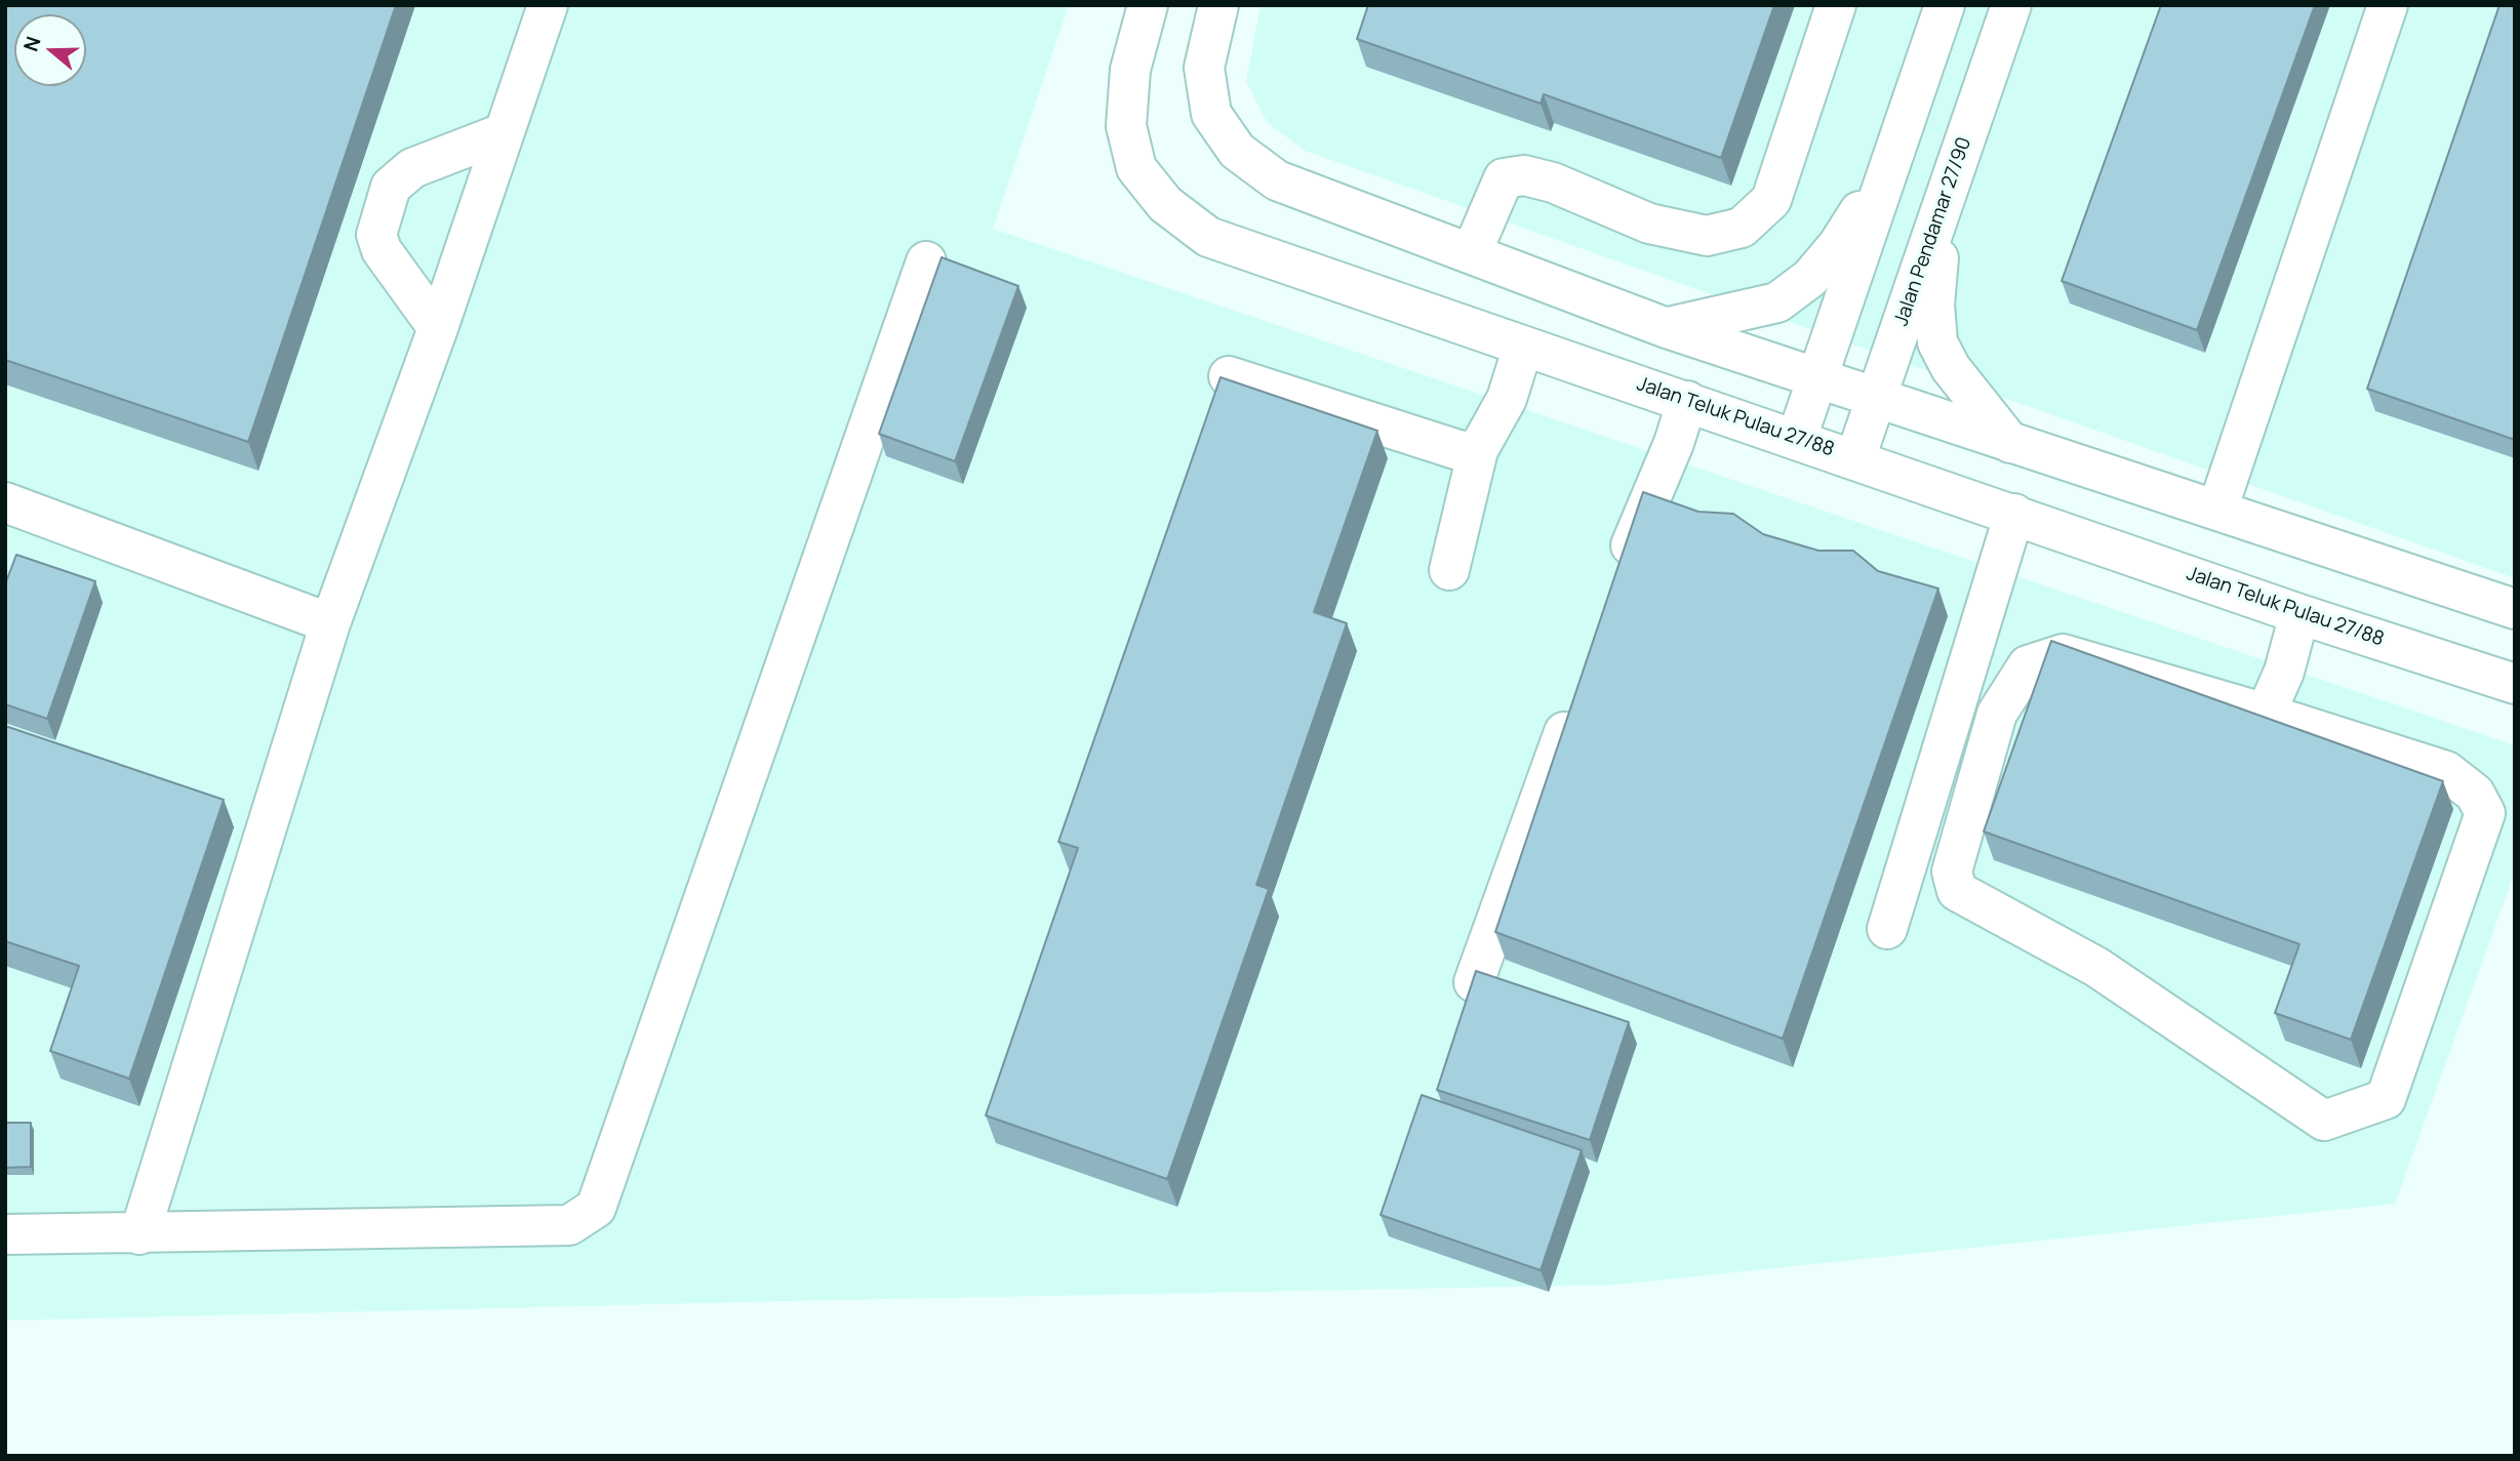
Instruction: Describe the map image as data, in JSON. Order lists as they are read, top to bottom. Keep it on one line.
{"streets":{"street":["Jalan Pendamar 27/90","Jalan Teluk Pulau 27/88"]},"crossings":[["Jalan Pendamar 27/90","Jalan Teluk Pulau 27/88"]],"north":"left"}
